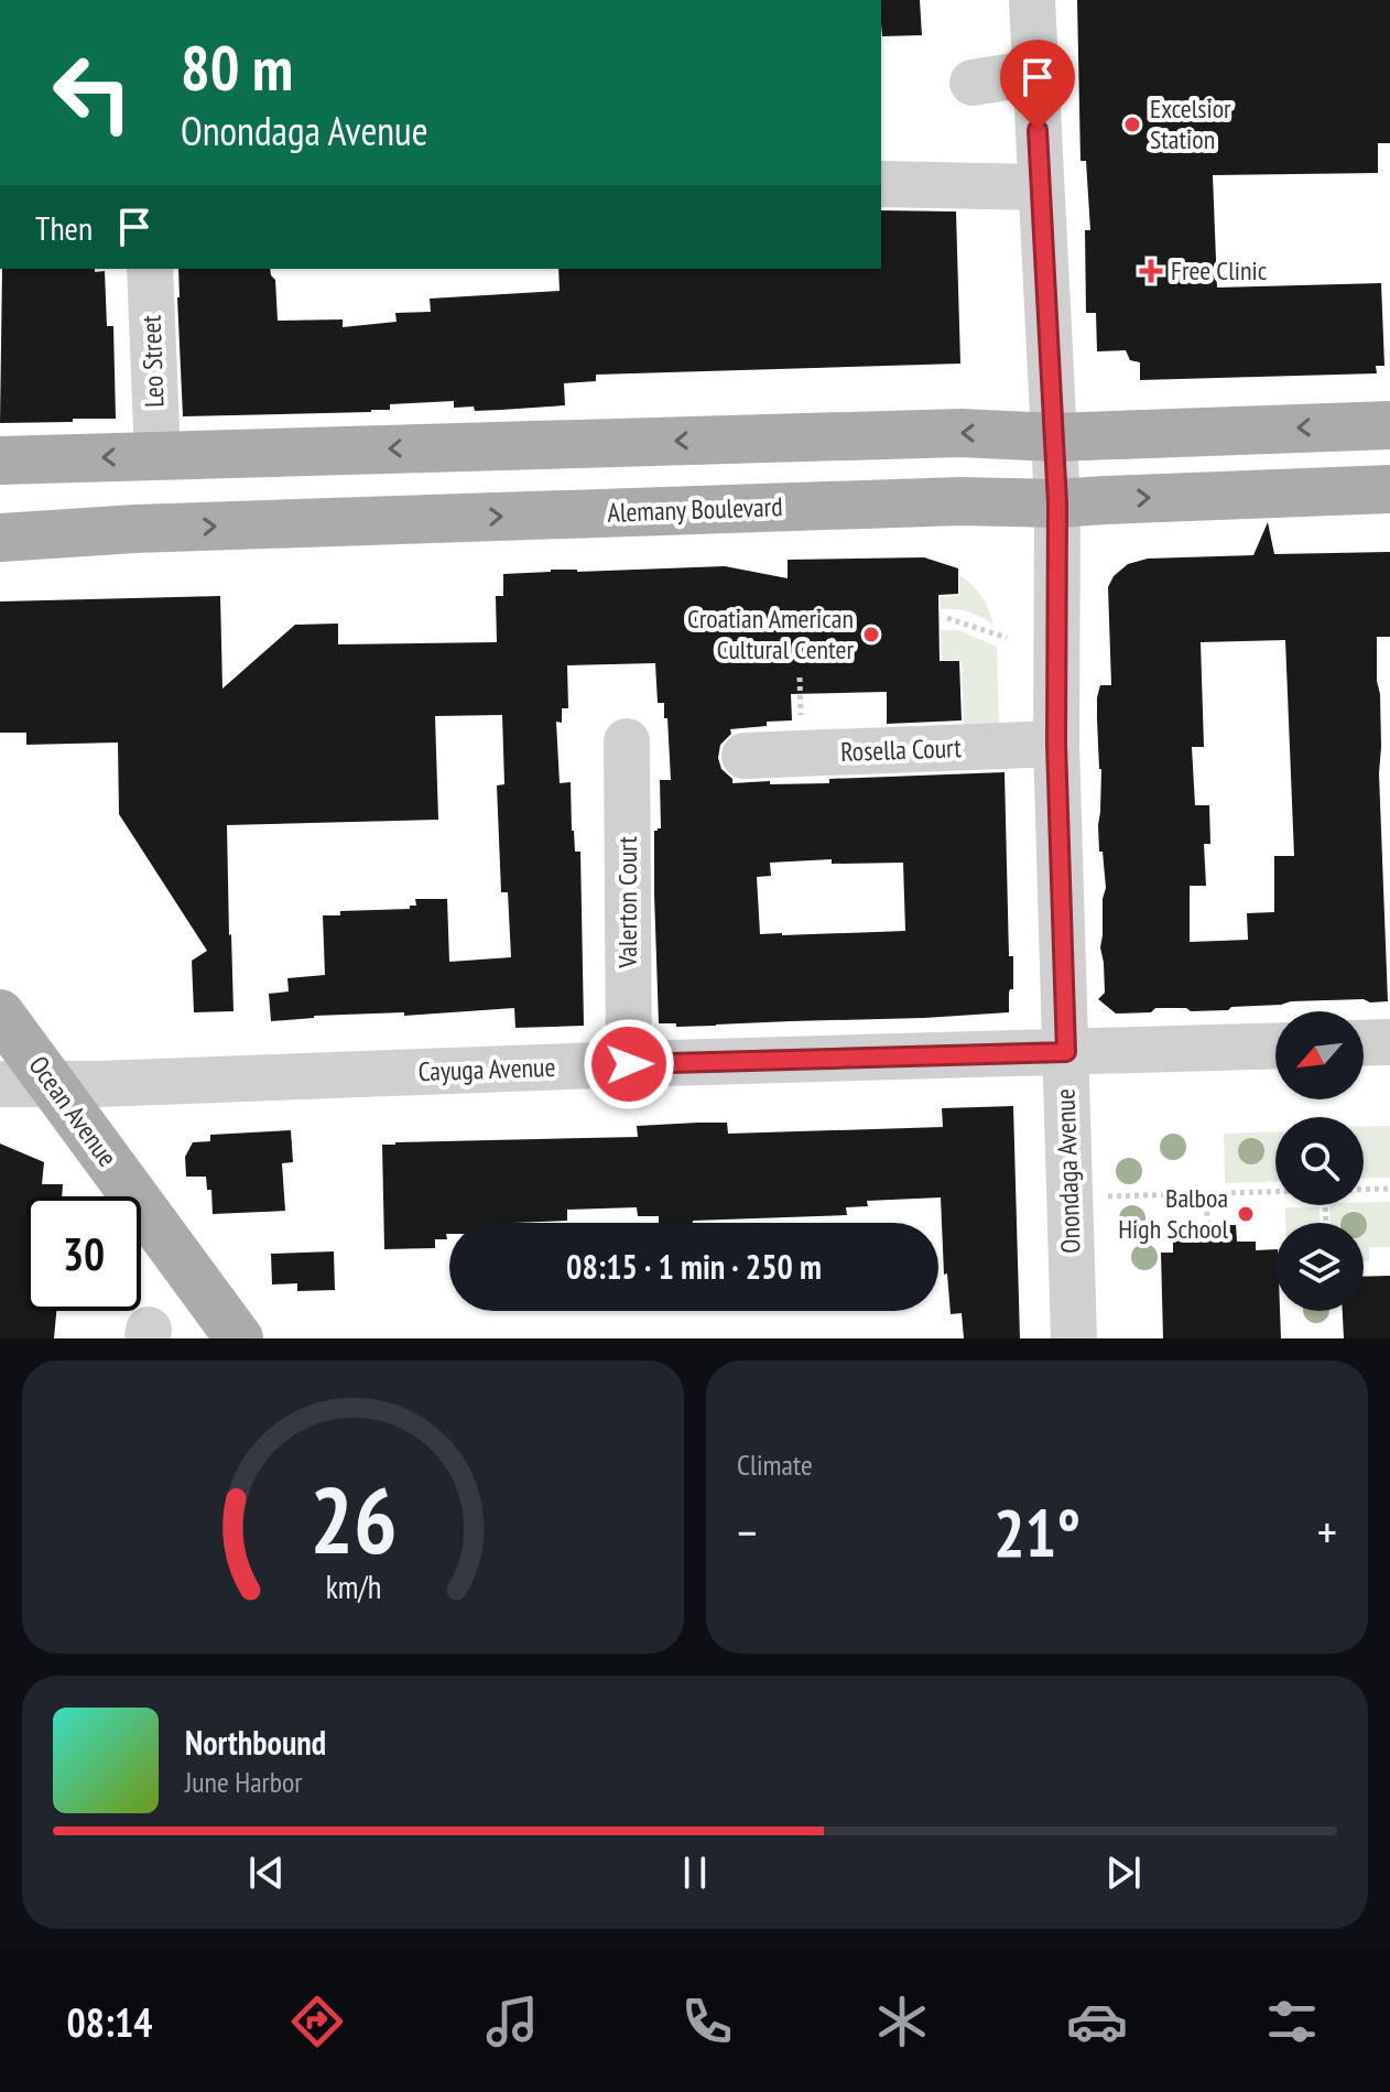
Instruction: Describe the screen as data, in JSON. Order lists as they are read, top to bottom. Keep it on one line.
{"streets":{"main road":["Alemany Boulevard","Ocean Avenue"],"street":["Leo Street","Rosella Court","Valerton Court","Cayuga Avenue","Onondaga Avenue"]},"crossings":[["Alemany Boulevard","Onondaga Avenue"],["Rosella Court","Onondaga Avenue"],["Valerton Court","Cayuga Avenue"],["Cayuga Avenue","Ocean Avenue"],["Cayuga Avenue","Onondaga Avenue"]],"places":{"other":["Excelsior Station","Croatian American Cultural Center","Balboa High School"],"health":["Free Clinic"]},"north":"bottom left","page":{"turn":["80 m","Onondaga Avenue"],"then":"Then","limit":"30","trip":"08:15 · 1 min · 250 m","tile":"Climate","heat":["−","21°","+"],"song":["Northbound","June Harbor"],"tabs":"08:14","gauge":["26","km/h"]}}
